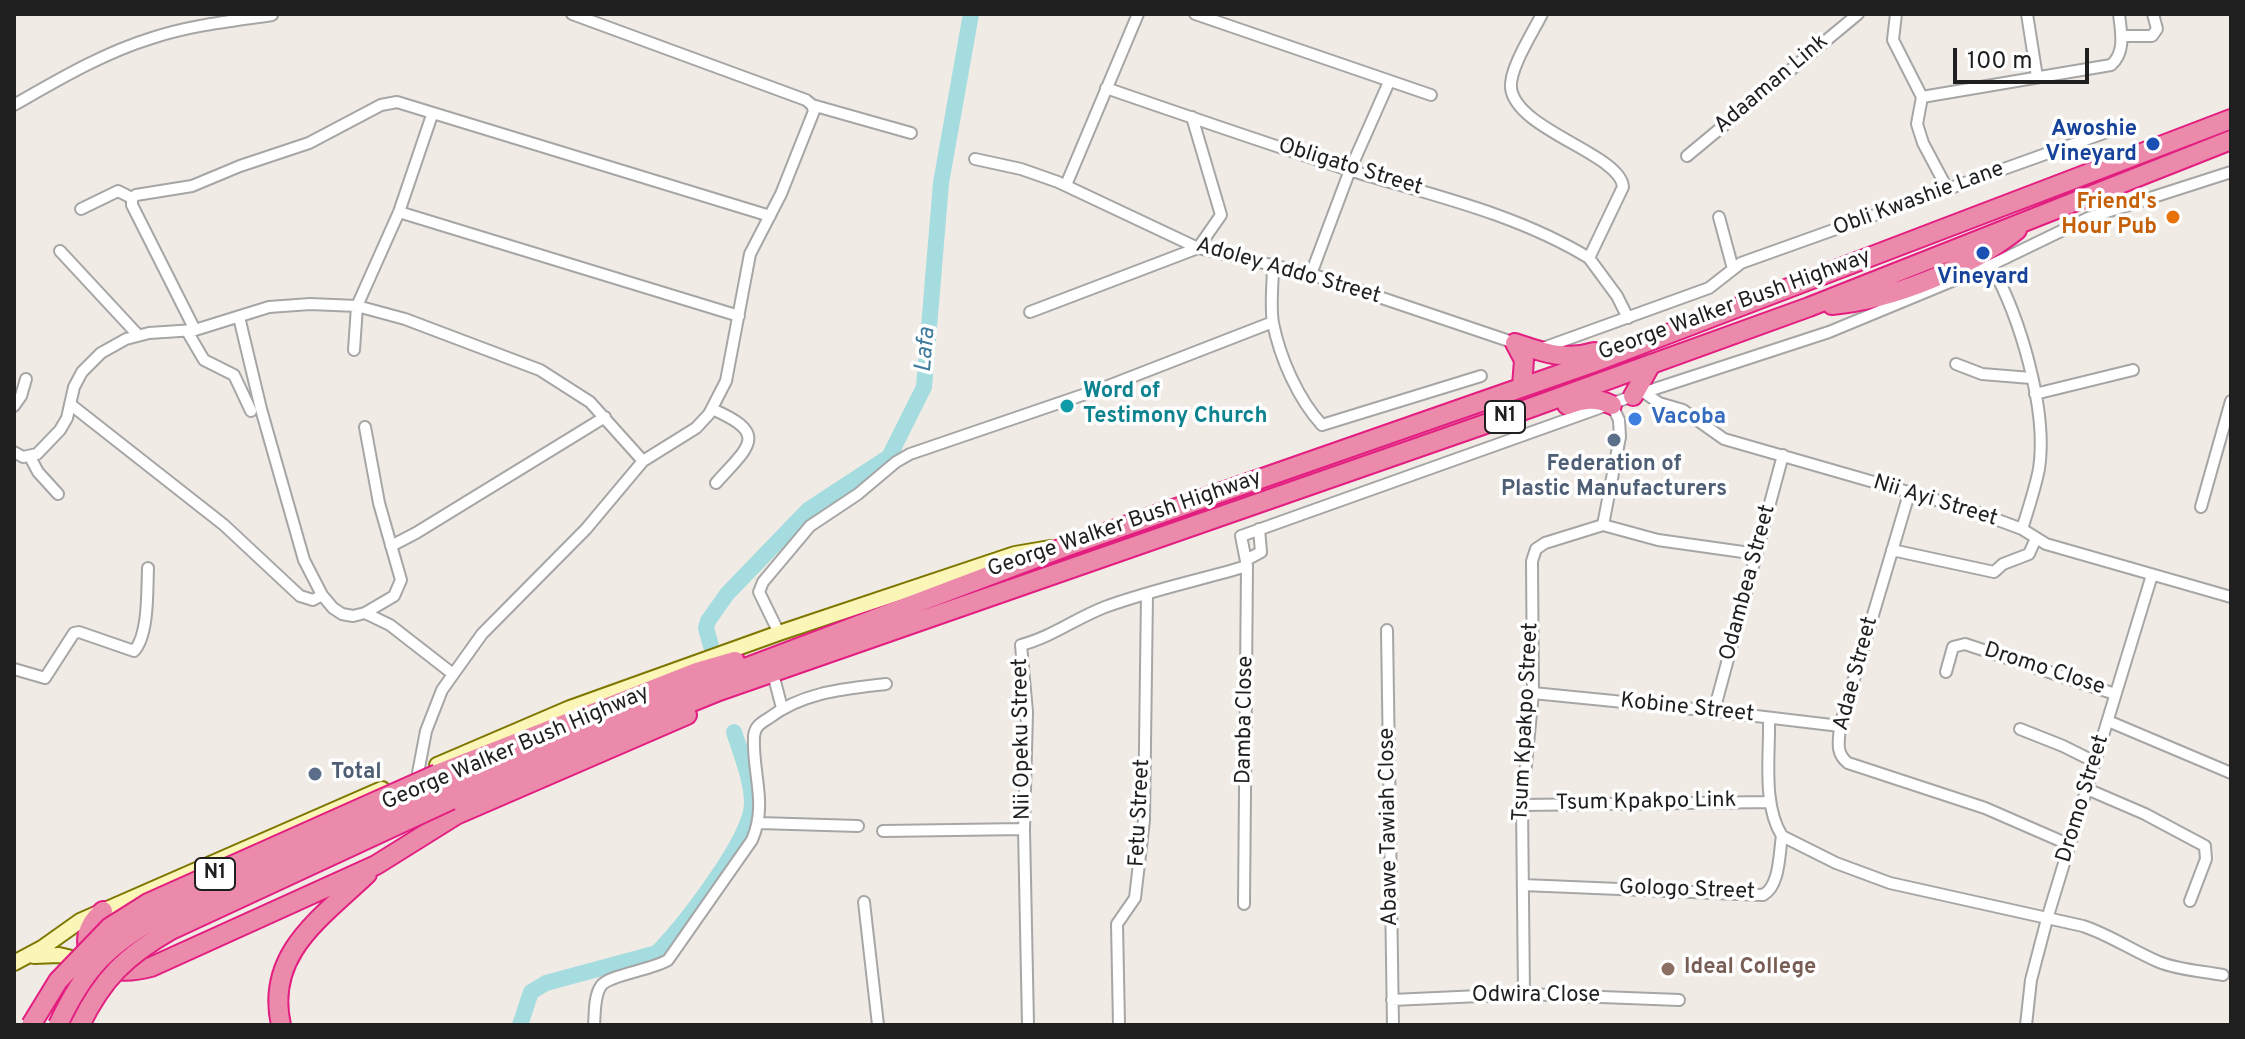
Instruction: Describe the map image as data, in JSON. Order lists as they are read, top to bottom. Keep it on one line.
{"streets":{"highway":["George Walker Bush Highway","N1"],"street":["Adaaman Link","Obligato Street","Obli Kwashie Lane","Adoley Addo Street","Nii Ayi Street","Odambea Street","Dromo Close","Adae Street","Kobine Street","Damba Close","Tsum Kpakpo Street","Nii Opeku Street","Dromo Street","Tsum Kpakpo Link","Fetu Street","Abawe Tawiah Close","Gologo Street","Odwira Close"]},"crossings":[["George Walker Bush Highway","N1"],["Nii Ayi Street","Odambea Street"],["Nii Ayi Street","Adae Street"],["Nii Ayi Street","Dromo Street"],["Odambea Street","Kobine Street"],["Dromo Close","Dromo Street"],["Adae Street","Kobine Street"],["Adae Street","Dromo Street"],["Kobine Street","Tsum Kpakpo Street"],["Damba Close","Nii Opeku Street"],["Tsum Kpakpo Street","Tsum Kpakpo Link"],["Tsum Kpakpo Street","Gologo Street"],["Tsum Kpakpo Street","Odwira Close"],["Nii Opeku Street","Fetu Street"],["Abawe Tawiah Close","Odwira Close"]],"water":["Lafa"],"places":["Awoshie Vineyard","Friend's Hour Pub","Vineyard","Word of Testimony Church","Vacoba","Federation of Plastic Manufacturers","Total","Ideal College"],"scale_bar":"100 m"}
